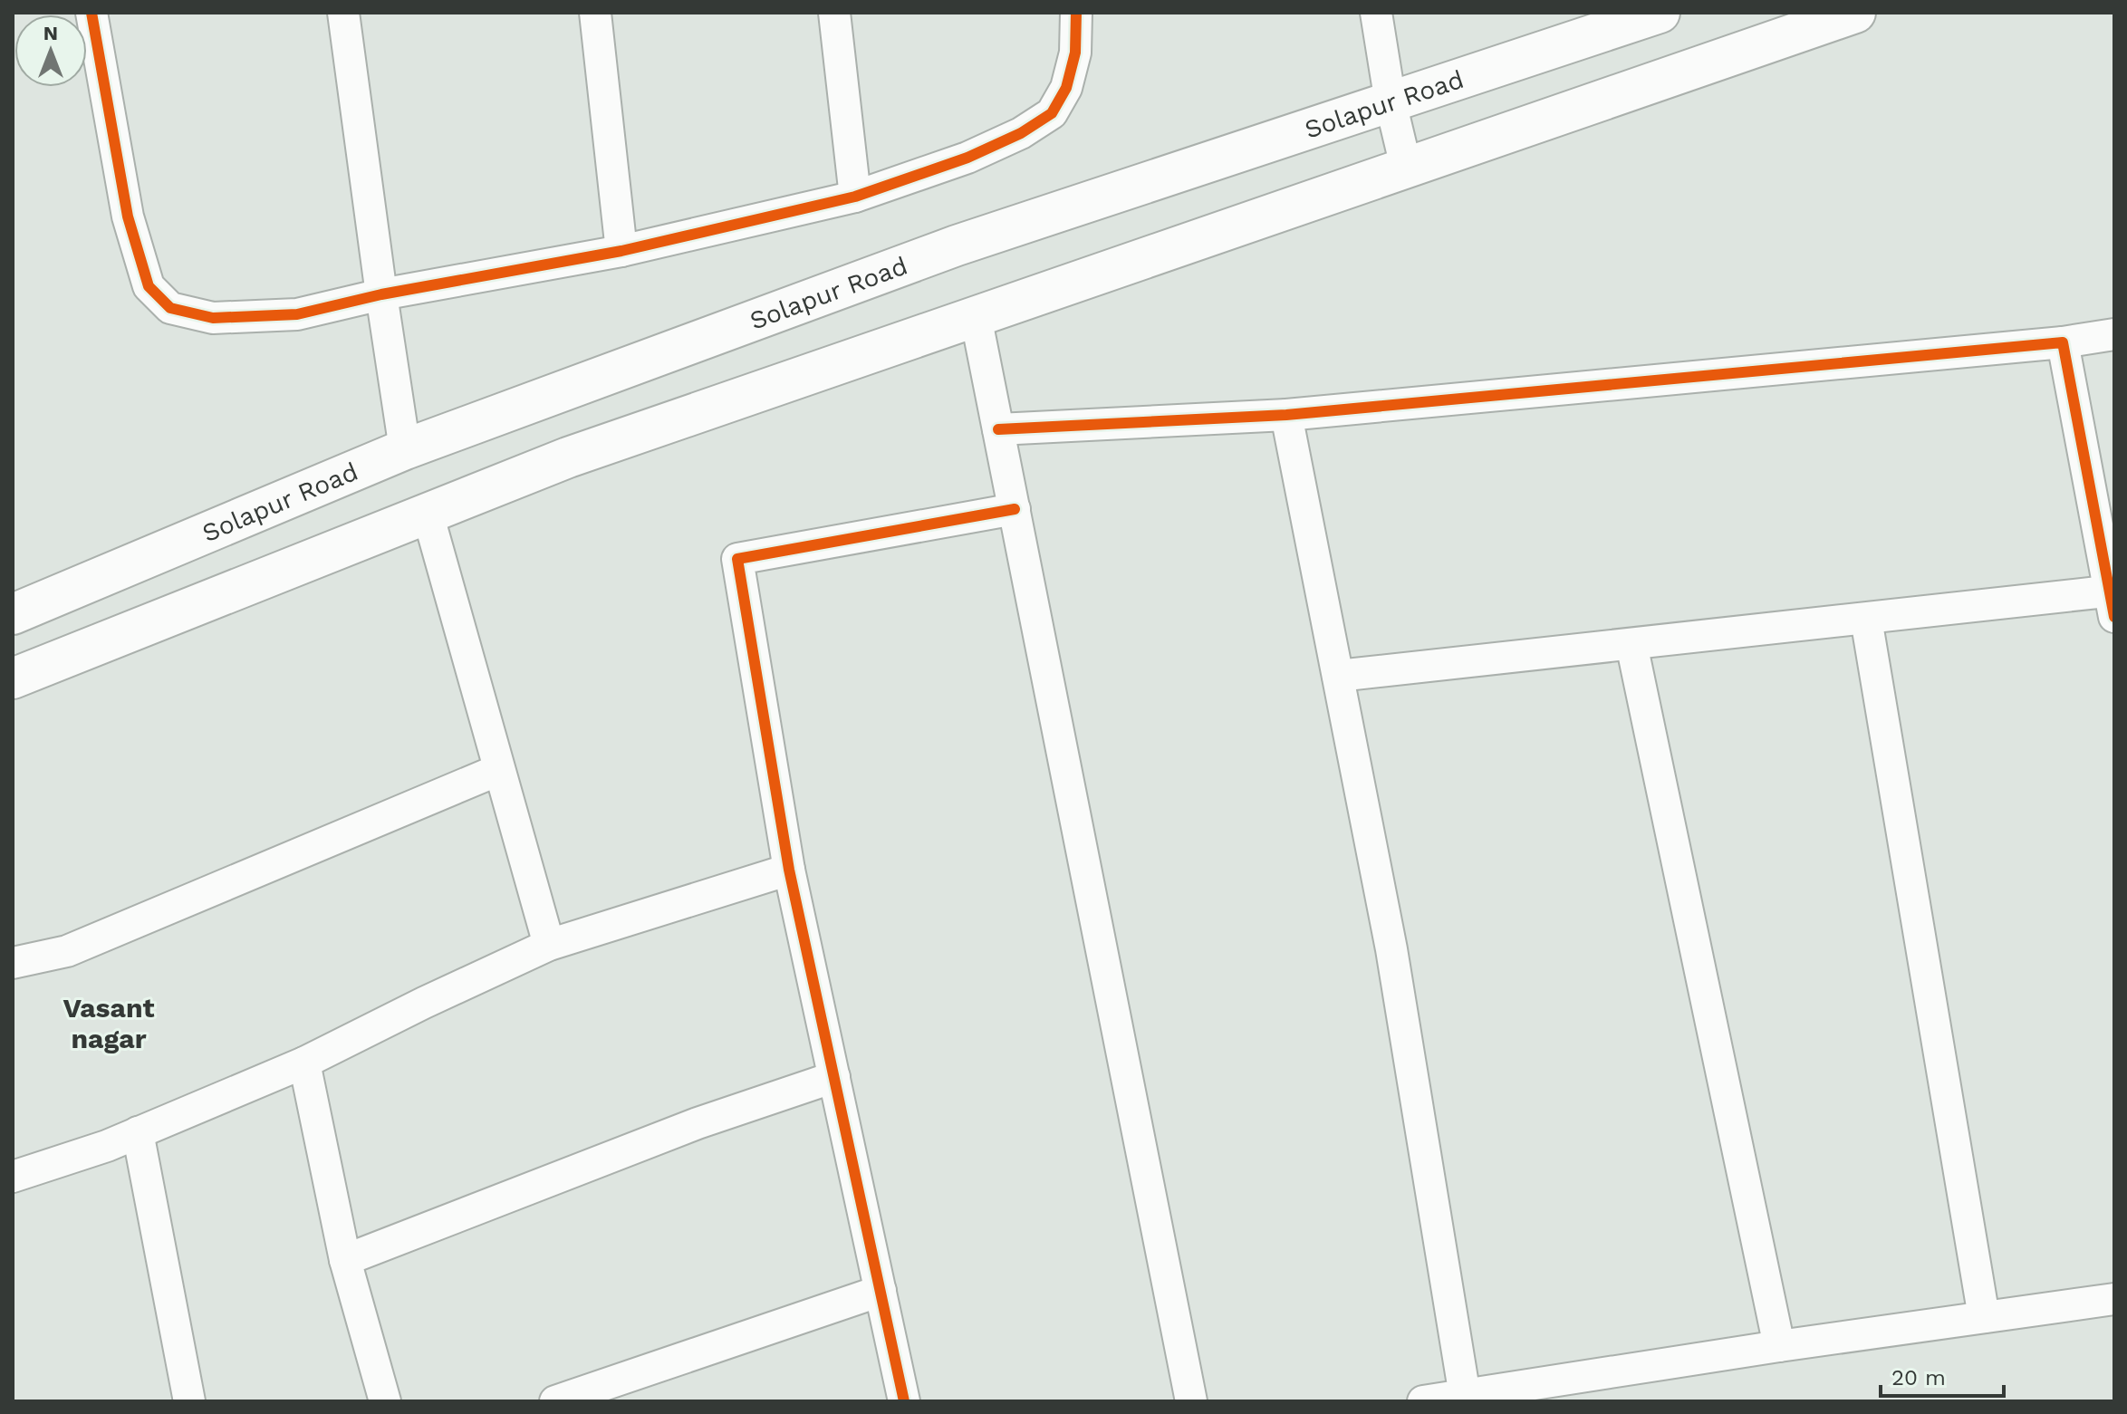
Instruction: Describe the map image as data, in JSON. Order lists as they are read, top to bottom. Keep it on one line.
{"streets":{"main road":["Solapur Road"]},"districts":["Vasant nagar"],"scale_bar":"20 m","north":"top"}
